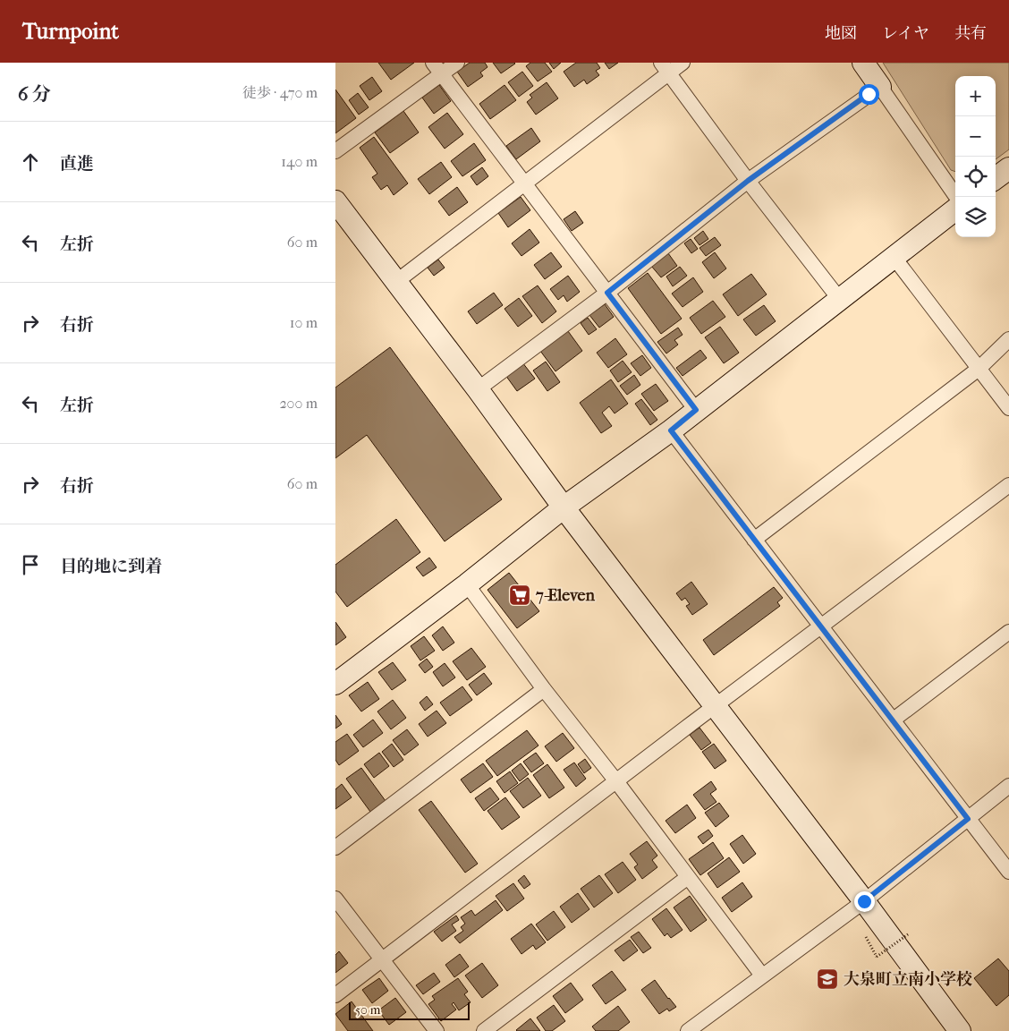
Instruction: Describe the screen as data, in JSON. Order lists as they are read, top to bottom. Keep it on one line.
{"places":{"supermarket":["7-Eleven"],"school or university":["大泉町立南小学校"]},"scale_bar":"50 m","page":{"header":"Turnpoint","nav":["地図","レイヤ","共有"],"heading":["6 分","徒歩 · 470 m"],"map_buttons":["+","−"],"list":[["直進","140 m"],["左折","60 m"],["右折","10 m"],["左折","200 m"],["右折","60 m"],"目的地に到着"],"scale":"50 m"}}
